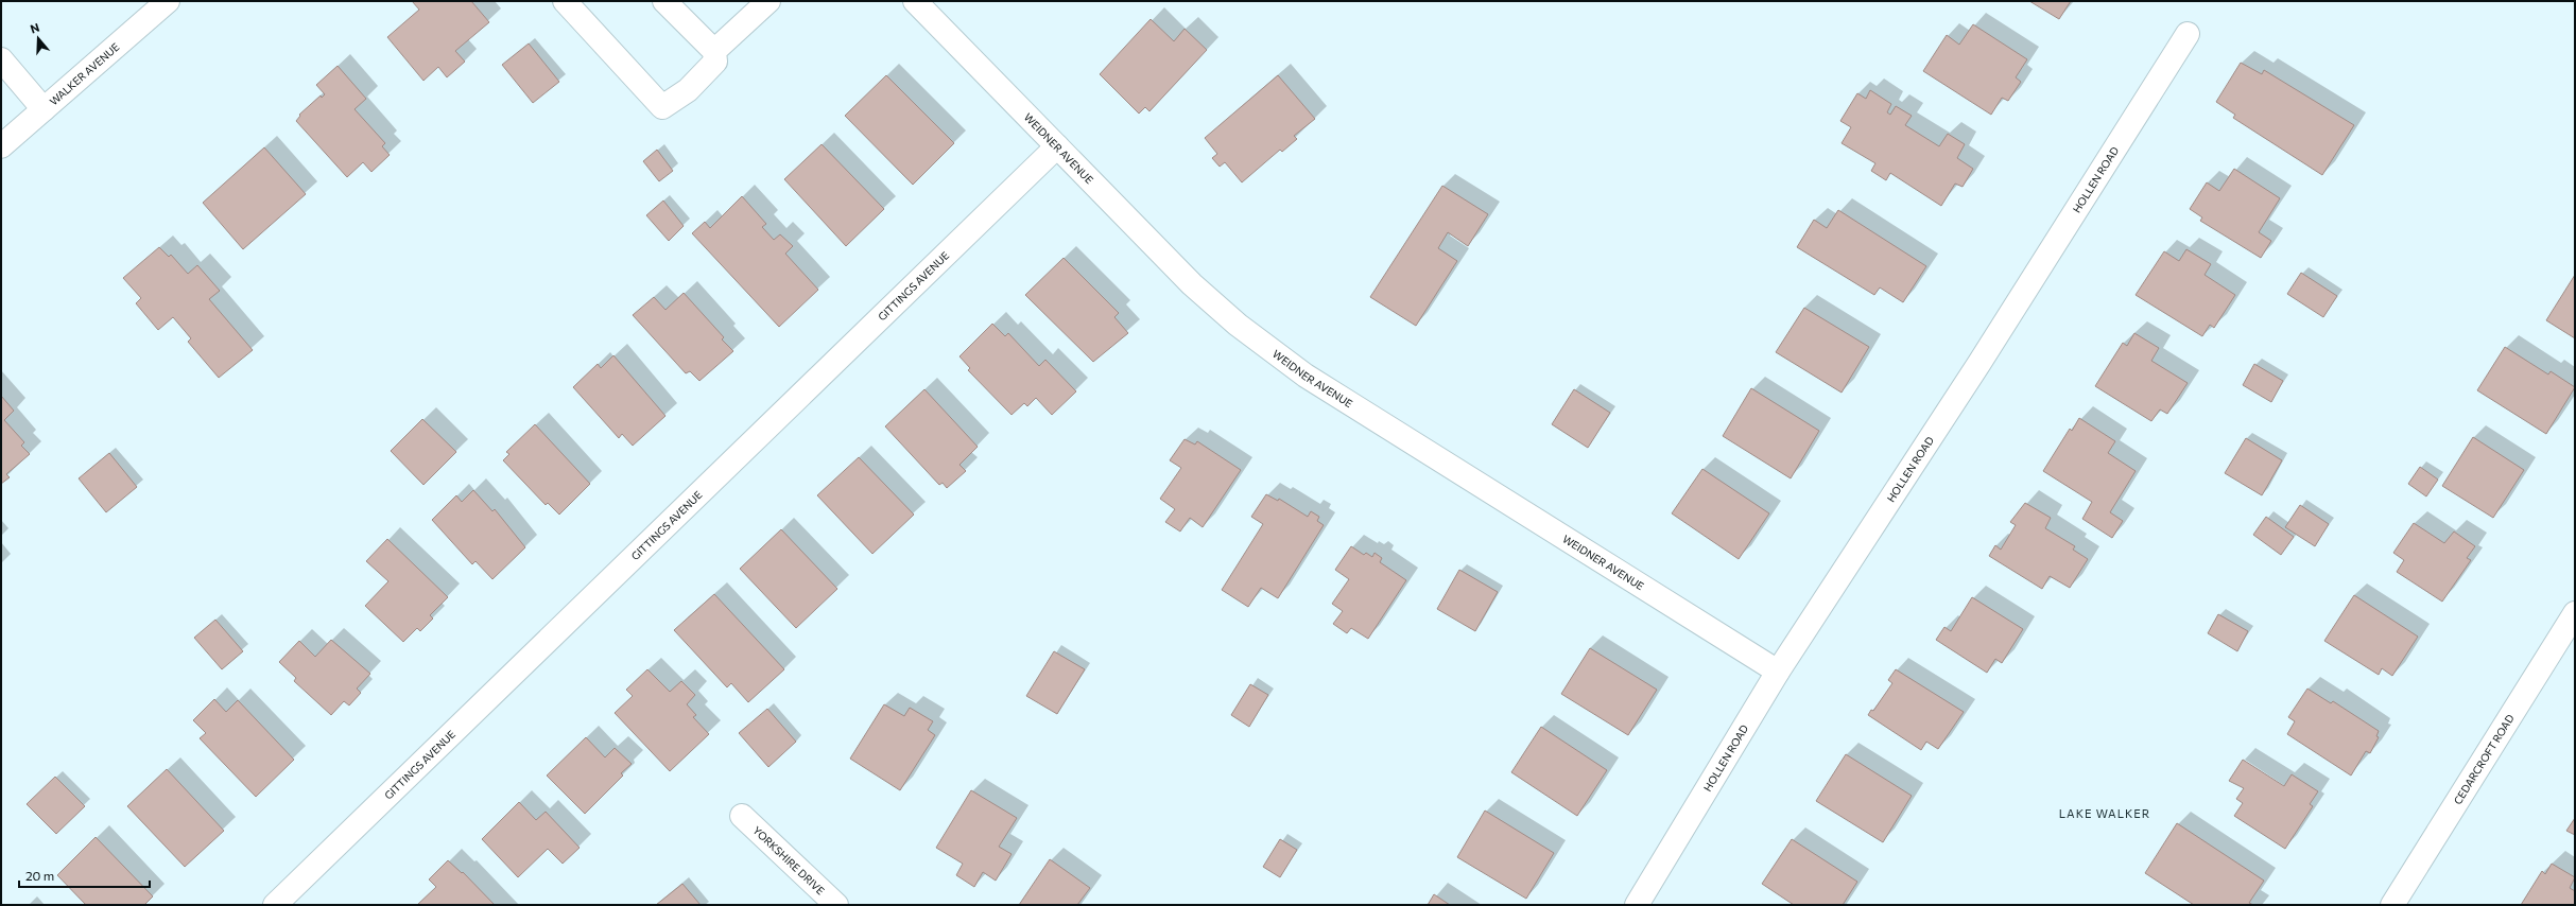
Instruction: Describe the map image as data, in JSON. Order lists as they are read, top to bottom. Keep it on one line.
{"streets":{"street":["WALKER AVENUE","WEIDNER AVENUE","HOLLEN ROAD","GITTINGS AVENUE","CEDARCROFT ROAD","YORKSHIRE DRIVE"]},"crossings":[["WEIDNER AVENUE","HOLLEN ROAD"],["WEIDNER AVENUE","GITTINGS AVENUE"]],"districts":["LAKE WALKER"],"scale_bar":"20 m","north":"top"}
